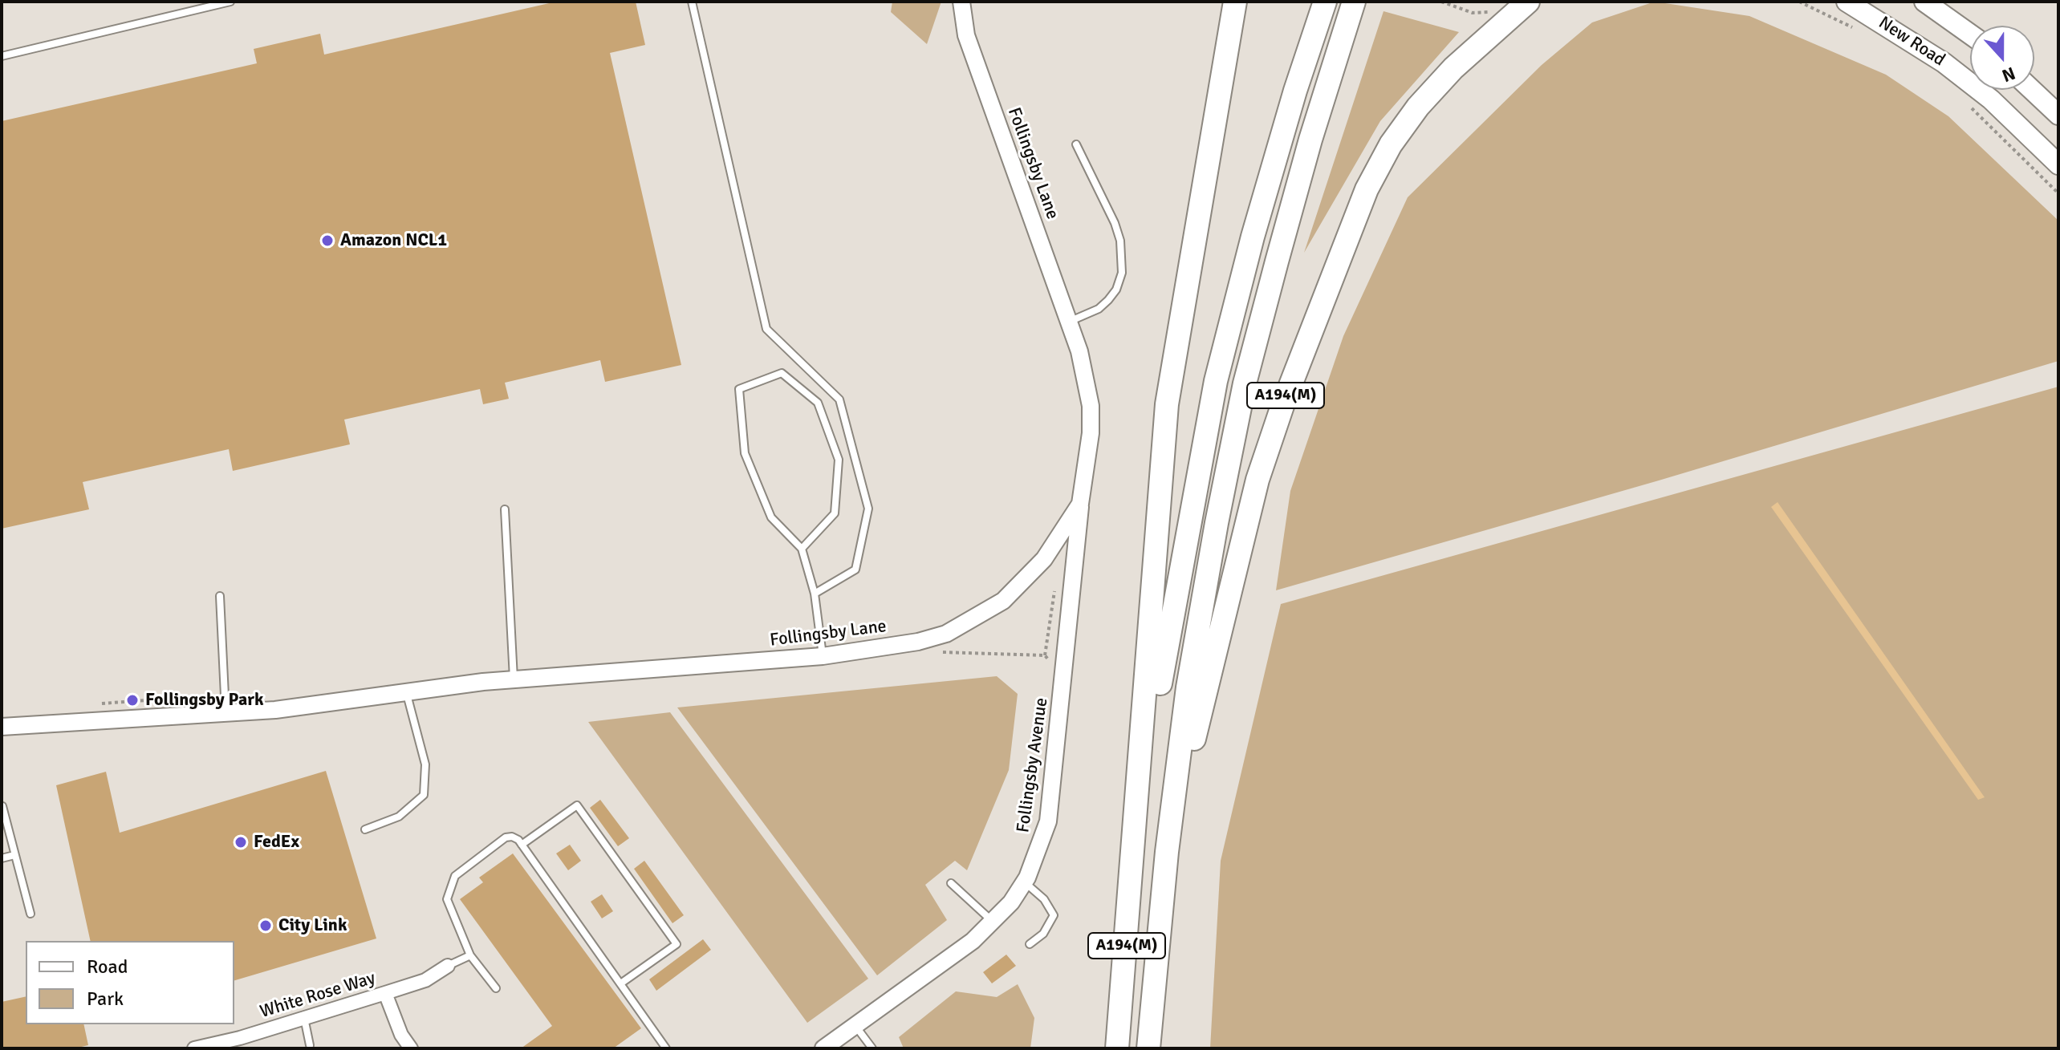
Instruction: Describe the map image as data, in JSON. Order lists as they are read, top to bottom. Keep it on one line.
{"streets":{"highway":["A194(M)"],"main road":["New Road"],"street":["Follingsby Lane","Follingsby Avenue","White Rose Way"]},"crossings":[["Follingsby Lane","Follingsby Avenue"]],"places":["Amazon NCL1","Follingsby Park","FedEx","City Link"],"legend":["Road","Park"],"north":"bottom"}
